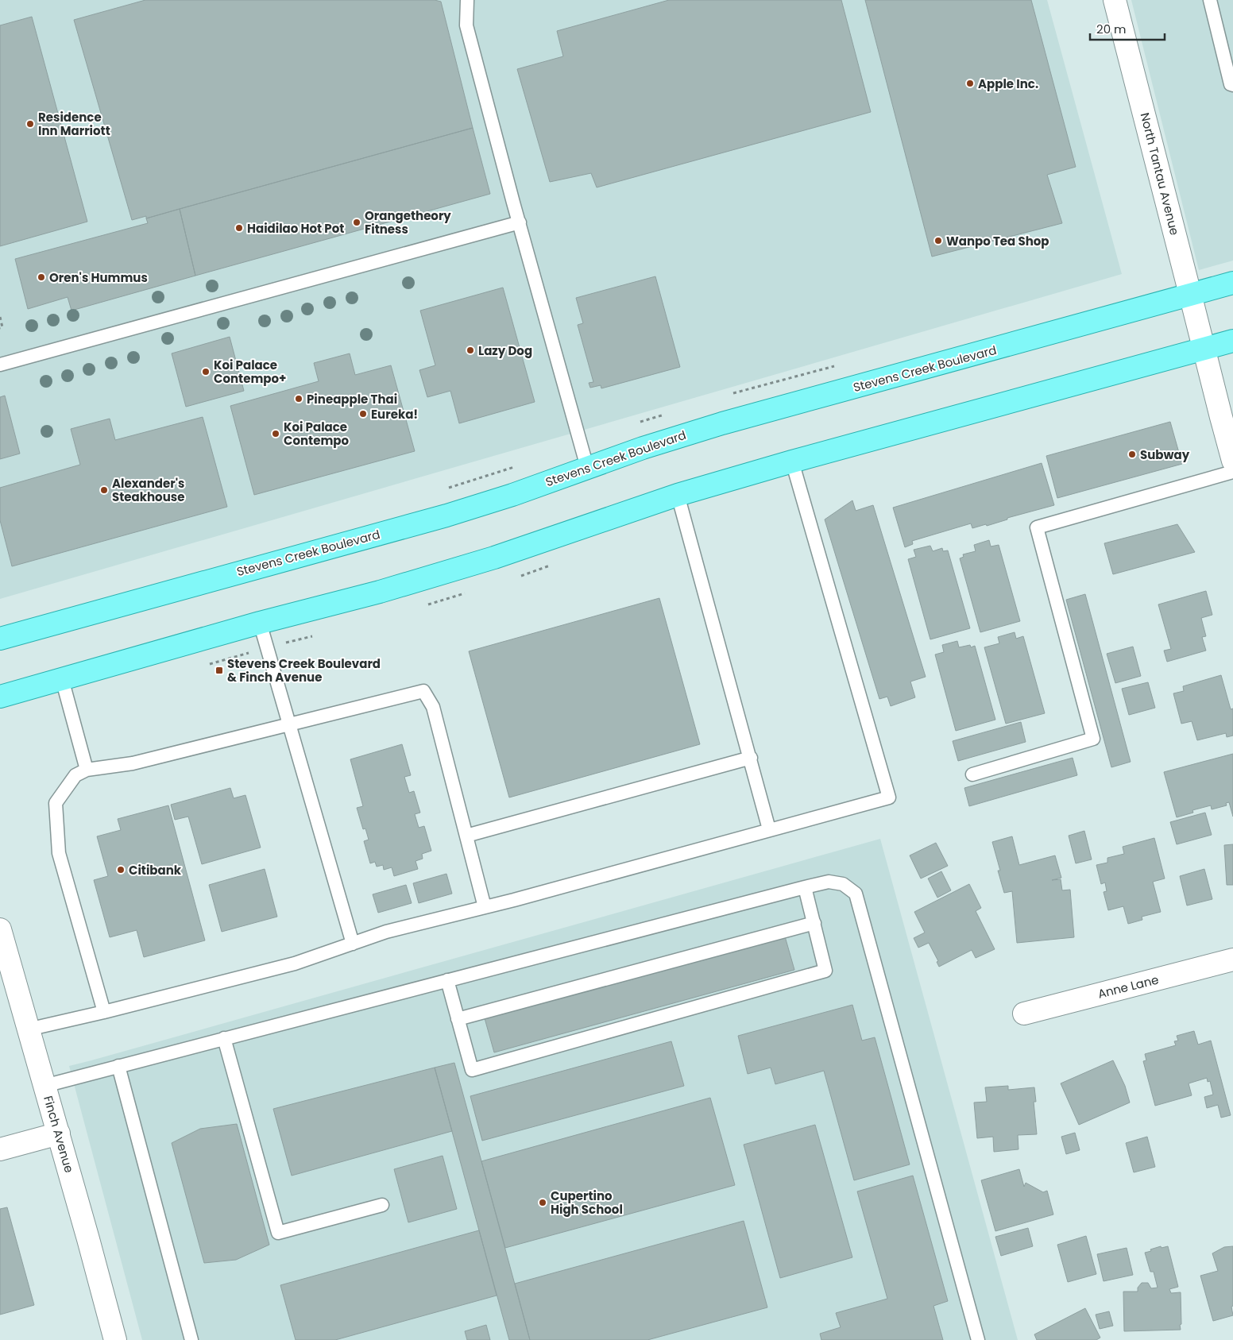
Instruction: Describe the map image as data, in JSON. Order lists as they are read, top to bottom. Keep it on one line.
{"streets":{"main road":["Stevens Creek Boulevard"],"street":["North Tantau Avenue","Anne Lane","Finch Avenue"]},"crossings":[["North Tantau Avenue","Stevens Creek Boulevard"]],"places":{"other":["Apple Inc.","Residence Inn Marriott","Orangetheory Fitness","Haidilao Hot Pot","Wanpo Tea Shop","Oren's Hummus","Lazy Dog","Koi Palace Contempo+","Pineapple Thai","Eureka!","Koi Palace Contempo","Subway","Alexander's Steakhouse","Citibank","Cupertino High School"],"transit":["Stevens Creek Boulevard & Finch Avenue"]},"scale_bar":"20 m"}
